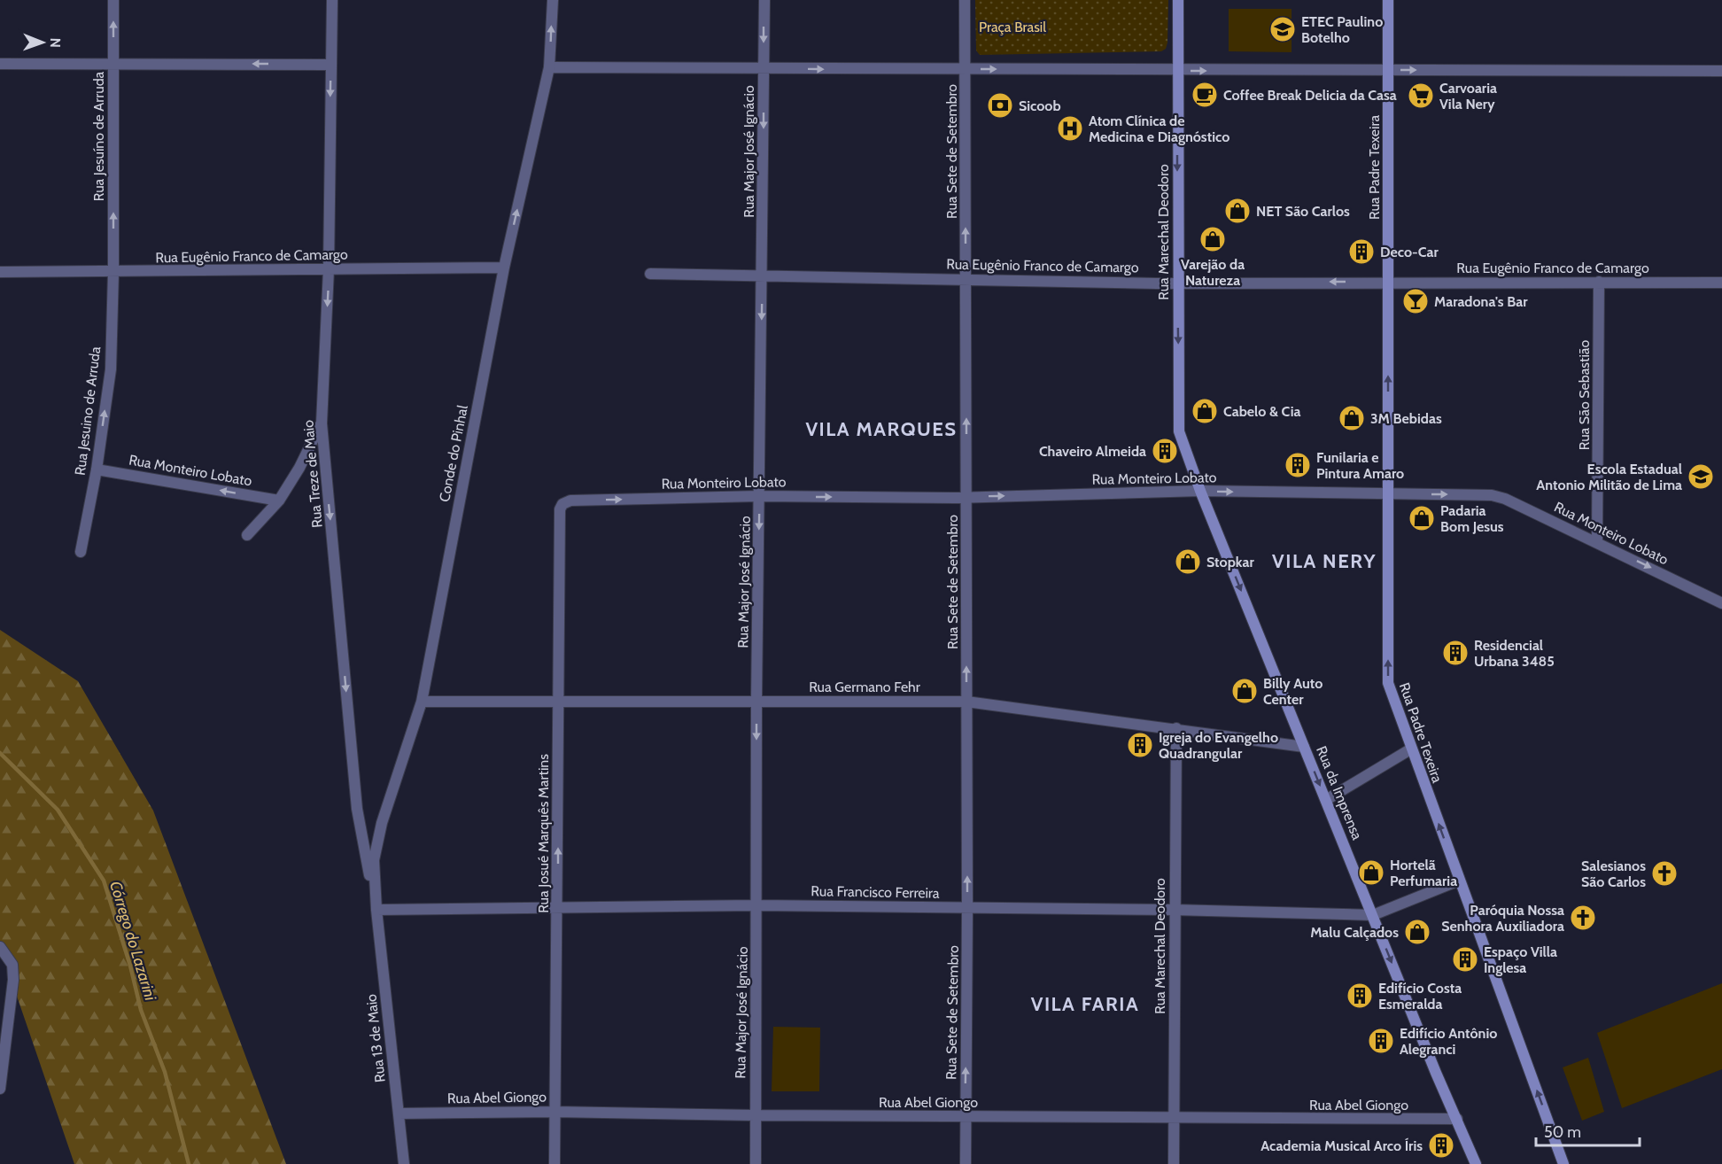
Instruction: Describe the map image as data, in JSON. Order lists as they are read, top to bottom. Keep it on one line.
{"streets":{"main road":["Rua Padre Texeira","Rua Marechal Deodoro","Rua da Imprensa"],"street":["Rua Jesuíno de Arruda","Rua Major José Ignácio","Rua Sete de Setembro","Rua Eugênio Franco de Camargo","Rua São Sebastião","Rua Jesuino de Arruda","Conde do Pinhal","Rua Monteiro Lobato","Rua Treze de Maio","Rua Germano Fehr","Rua Josué Marquês Martins","Rua Francisco Ferreira","Rua 13 de Maio","Rua Abel Giongo"]},"crossings":[["Rua Jesuíno de Arruda","Rua Eugênio Franco de Camargo"],["Rua Jesuíno de Arruda","Rua Jesuino de Arruda"],["Rua Major José Ignácio","Rua Eugênio Franco de Camargo"],["Rua Major José Ignácio","Rua Monteiro Lobato"],["Rua Major José Ignácio","Rua Germano Fehr"],["Rua Major José Ignácio","Rua Francisco Ferreira"],["Rua Major José Ignácio","Rua Abel Giongo"],["Rua Sete de Setembro","Rua Eugênio Franco de Camargo"],["Rua Sete de Setembro","Rua Monteiro Lobato"],["Rua Sete de Setembro","Rua Germano Fehr"],["Rua Sete de Setembro","Rua Francisco Ferreira"],["Rua Sete de Setembro","Rua Abel Giongo"],["Rua Padre Texeira","Rua Eugênio Franco de Camargo"],["Rua Padre Texeira","Rua Monteiro Lobato"],["Rua Marechal Deodoro","Rua Eugênio Franco de Camargo"],["Rua Marechal Deodoro","Rua Germano Fehr"],["Rua Marechal Deodoro","Rua da Imprensa"],["Rua Marechal Deodoro","Rua Francisco Ferreira"],["Rua Marechal Deodoro","Rua Abel Giongo"],["Rua Eugênio Franco de Camargo","Rua São Sebastião"],["Rua Eugênio Franco de Camargo","Rua Jesuino de Arruda"],["Rua Eugênio Franco de Camargo","Conde do Pinhal"],["Rua Eugênio Franco de Camargo","Rua Treze de Maio"],["Rua São Sebastião","Rua Monteiro Lobato"],["Rua Jesuino de Arruda","Rua Monteiro Lobato"],["Conde do Pinhal","Rua Treze de Maio"],["Conde do Pinhal","Rua Germano Fehr"],["Conde do Pinhal","Rua Francisco Ferreira"],["Conde do Pinhal","Rua 13 de Maio"],["Rua Monteiro Lobato","Rua da Imprensa"],["Rua Monteiro Lobato","Rua Josué Marquês Martins"],["Rua Treze de Maio","Rua Francisco Ferreira"],["Rua Treze de Maio","Rua 13 de Maio"],["Rua Germano Fehr","Rua da Imprensa"],["Rua Germano Fehr","Rua Josué Marquês Martins"],["Rua da Imprensa","Rua Francisco Ferreira"],["Rua da Imprensa","Rua Abel Giongo"],["Rua Josué Marquês Martins","Rua Francisco Ferreira"],["Rua Josué Marquês Martins","Rua Abel Giongo"],["Rua Francisco Ferreira","Rua 13 de Maio"],["Rua 13 de Maio","Rua Abel Giongo"]],"one_way":["Rua Jesuíno de Arruda","Rua Major José Ignácio","Rua Sete de Setembro","Rua Padre Texeira","Rua Marechal Deodoro","Rua Jesuino de Arruda","Rua Treze de Maio","Rua da Imprensa"],"districts":["VILA MARQUES","VILA NERY","VILA FARIA"],"water":["Córrego do Lazarini"],"parks":["Praça Brasil"],"places":{"school or university":["ETEC Paulino Botelho","Escola Estadual Antonio Militão de Lima"],"cafe":["Coffee Break Delicia da Casa"],"supermarket":["Carvoaria Vila Nery"],"bank":["Sicoob"],"hospital":["Atom Clínica de Medicina e Diagnóstico"],"shop":["NET São Carlos","Varejão da Natureza","Cabelo & Cia","3M Bebidas","Padaria Bom Jesus","Stopkar","Billy Auto Center","Hortelã Perfumaria","Malu Calçados"],"building":["Deco-Car","Chaveiro Almeida","Funilaria e Pintura Amaro","Residencial Urbana 3485","Igreja do Evangelho Quadrangular","Espaço Villa Inglesa","Edifício Costa Esmeralda","Edifício Antônio Alegranci","Academia Musical Arco Íris"],"bar":["Maradona's Bar"],"church":["Salesianos São Carlos","Paróquia Nossa Senhora Auxiliadora"]},"scale_bar":"50 m","north":"right"}
